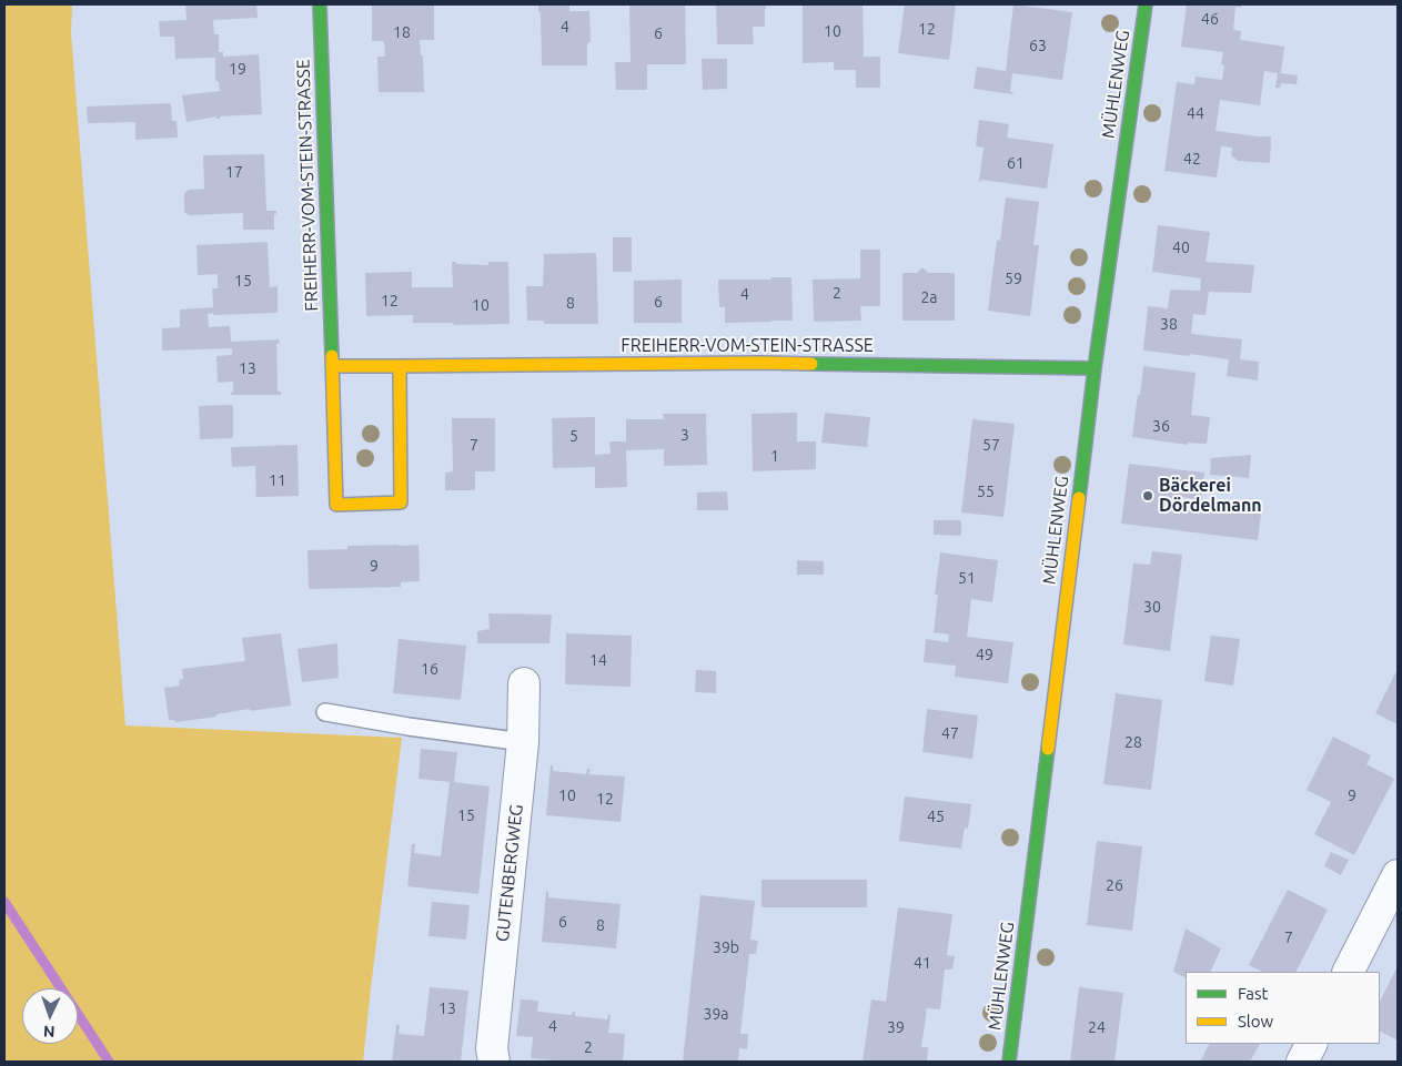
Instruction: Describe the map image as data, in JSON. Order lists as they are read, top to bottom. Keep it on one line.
{"streets":{"street":["MÜHLENWEG","FREIHERR-VOM-STEIN-STRASSE","GUTENBERGWEG"]},"crossings":[["MÜHLENWEG","FREIHERR-VOM-STEIN-STRASSE"]],"places":["Bäckerei Dördelmann"],"house_numbers":["46","4","12","10","18","6","63","19","44","42","61","17","40","59","15","2","4","2a","12","6","8","10","38","13","36","3","5","7","57","1","11","55","9","51","30","49","14","16","47","28","10","9","12","15","45","26","6","8","7","39b","41","13","39a","4","39","24","2"],"legend":["Fast","Slow"],"north":"bottom"}
